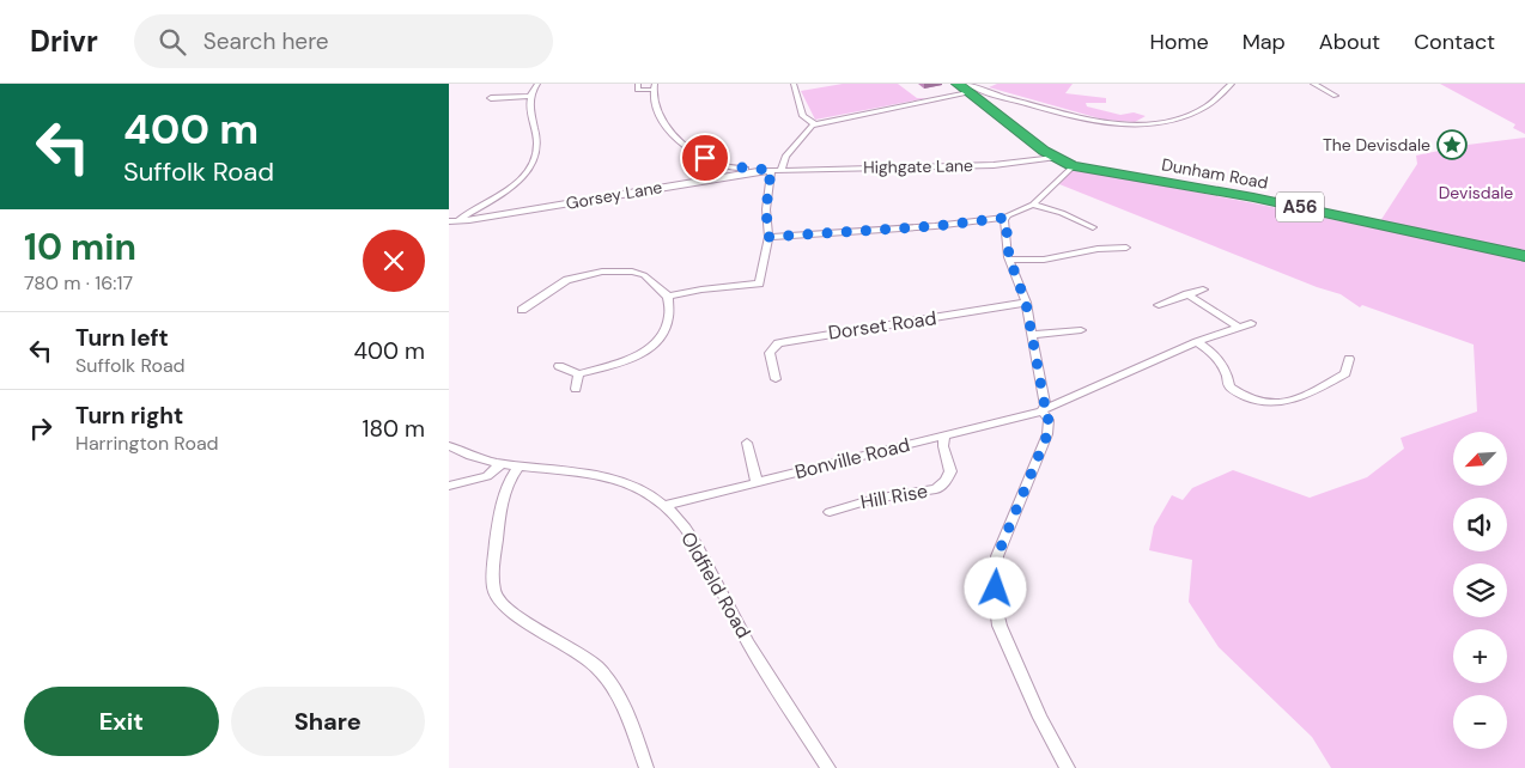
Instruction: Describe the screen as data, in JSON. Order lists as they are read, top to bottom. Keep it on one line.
{"streets":{"highway":["Dunham Road","A56"],"street":["Highgate Lane","Gorsey Lane","Dorset Road","Bonville Road","Hill Rise","Oldfield Road"]},"crossings":[["Highgate Lane","Dunham Road"],["Highgate Lane","Gorsey Lane"],["Bonville Road","Hill Rise"],["Bonville Road","Oldfield Road"]],"parks":["Devisdale"],"places":{"place":["The Devisdale"]},"north":"bottom left","page":{"header":"Drivr","search":"Search here","nav":["Home","Map","About","Contact"],"turn":["400 m","Suffolk Road"],"heading":["10 min","780 m · 16:17"],"list":[{"name":"Turn left","note":"Suffolk Road","value":"400 m"},{"name":"Turn right","note":"Harrington Road","value":"180 m"}],"map_buttons":["+","−"],"buttons":["Exit","Share"]}}
